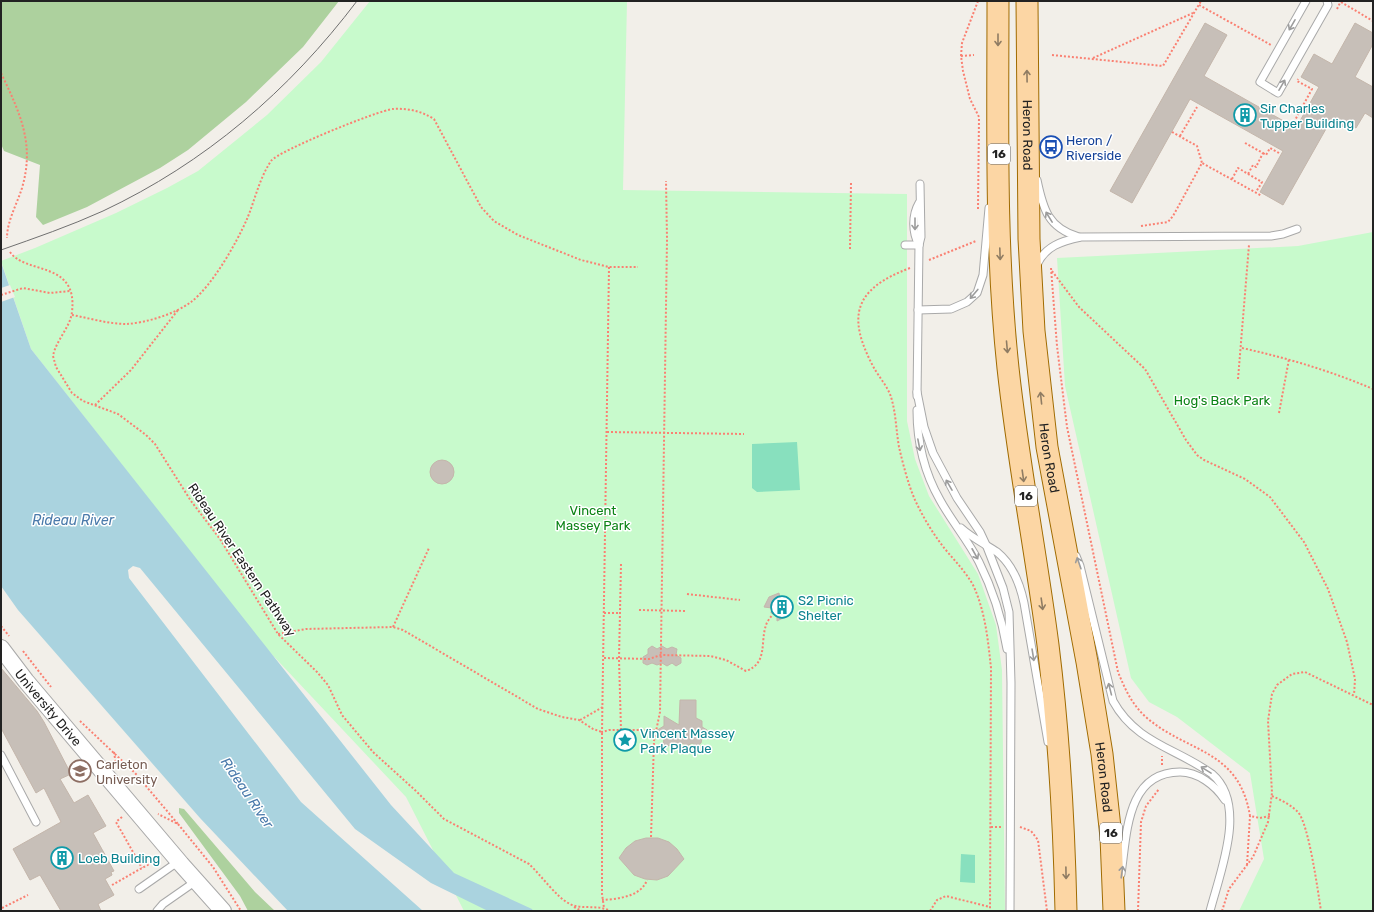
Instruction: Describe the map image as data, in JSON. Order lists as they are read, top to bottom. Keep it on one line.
{"streets":{"main road":["Heron Road","16"],"street":["University Drive"],"path":["Rideau River Eastern Pathway"]},"water":["Rideau River"],"parks":["Hog's Back Park","Vincent Massey Park"],"places":{"building":["Sir Charles Tupper Building","S2 Picnic Shelter","Loeb Building"],"bus stop":["Heron / Riverside"],"place":["Vincent Massey Park Plaque"],"school or university":["Carleton University"]}}
